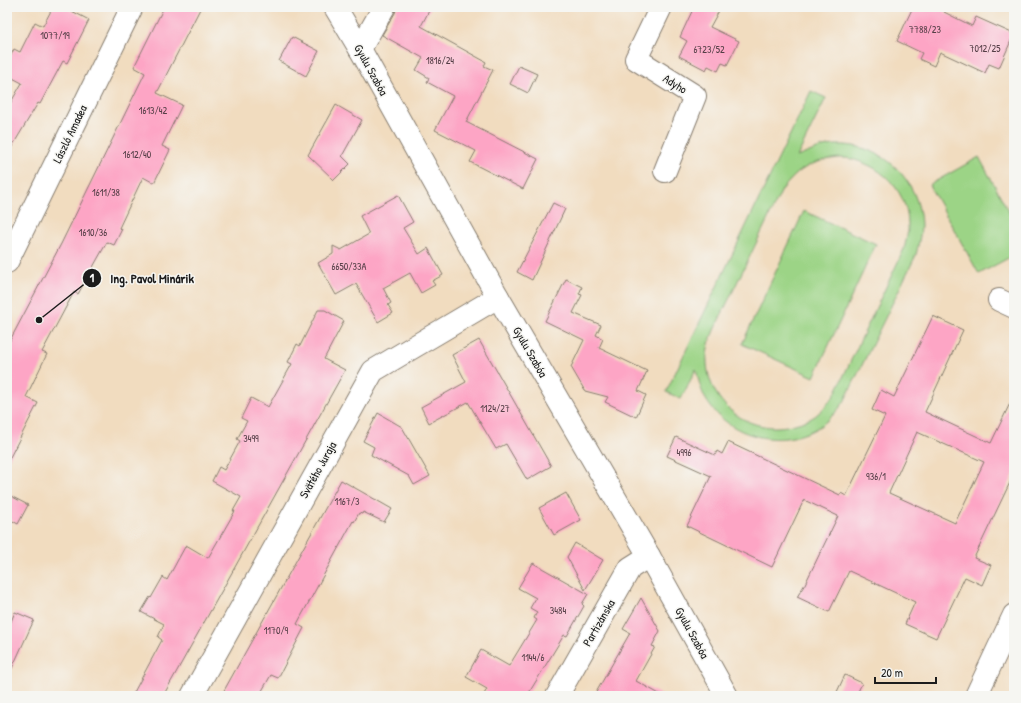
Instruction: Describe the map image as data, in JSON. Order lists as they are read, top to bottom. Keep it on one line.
{"streets":{"street":["Gyulu Szabóa","Adyho","László Amadea","Svätého Juraja","Partizánska"]},"crossings":[["Gyulu Szabóa","Svätého Juraja"],["Gyulu Szabóa","Partizánska"]],"places":["Ing. Pavol Minárik"],"house_numbers":["7788/23","1077/19","7012/25","6723/52","1816/24","1613/42","1612/40","1611/38","1610/36","6650/33A","1124/27","3499","4996","936/1","1167/3","3484","1170/9","1144/6"],"scale_bar":"20 m"}
